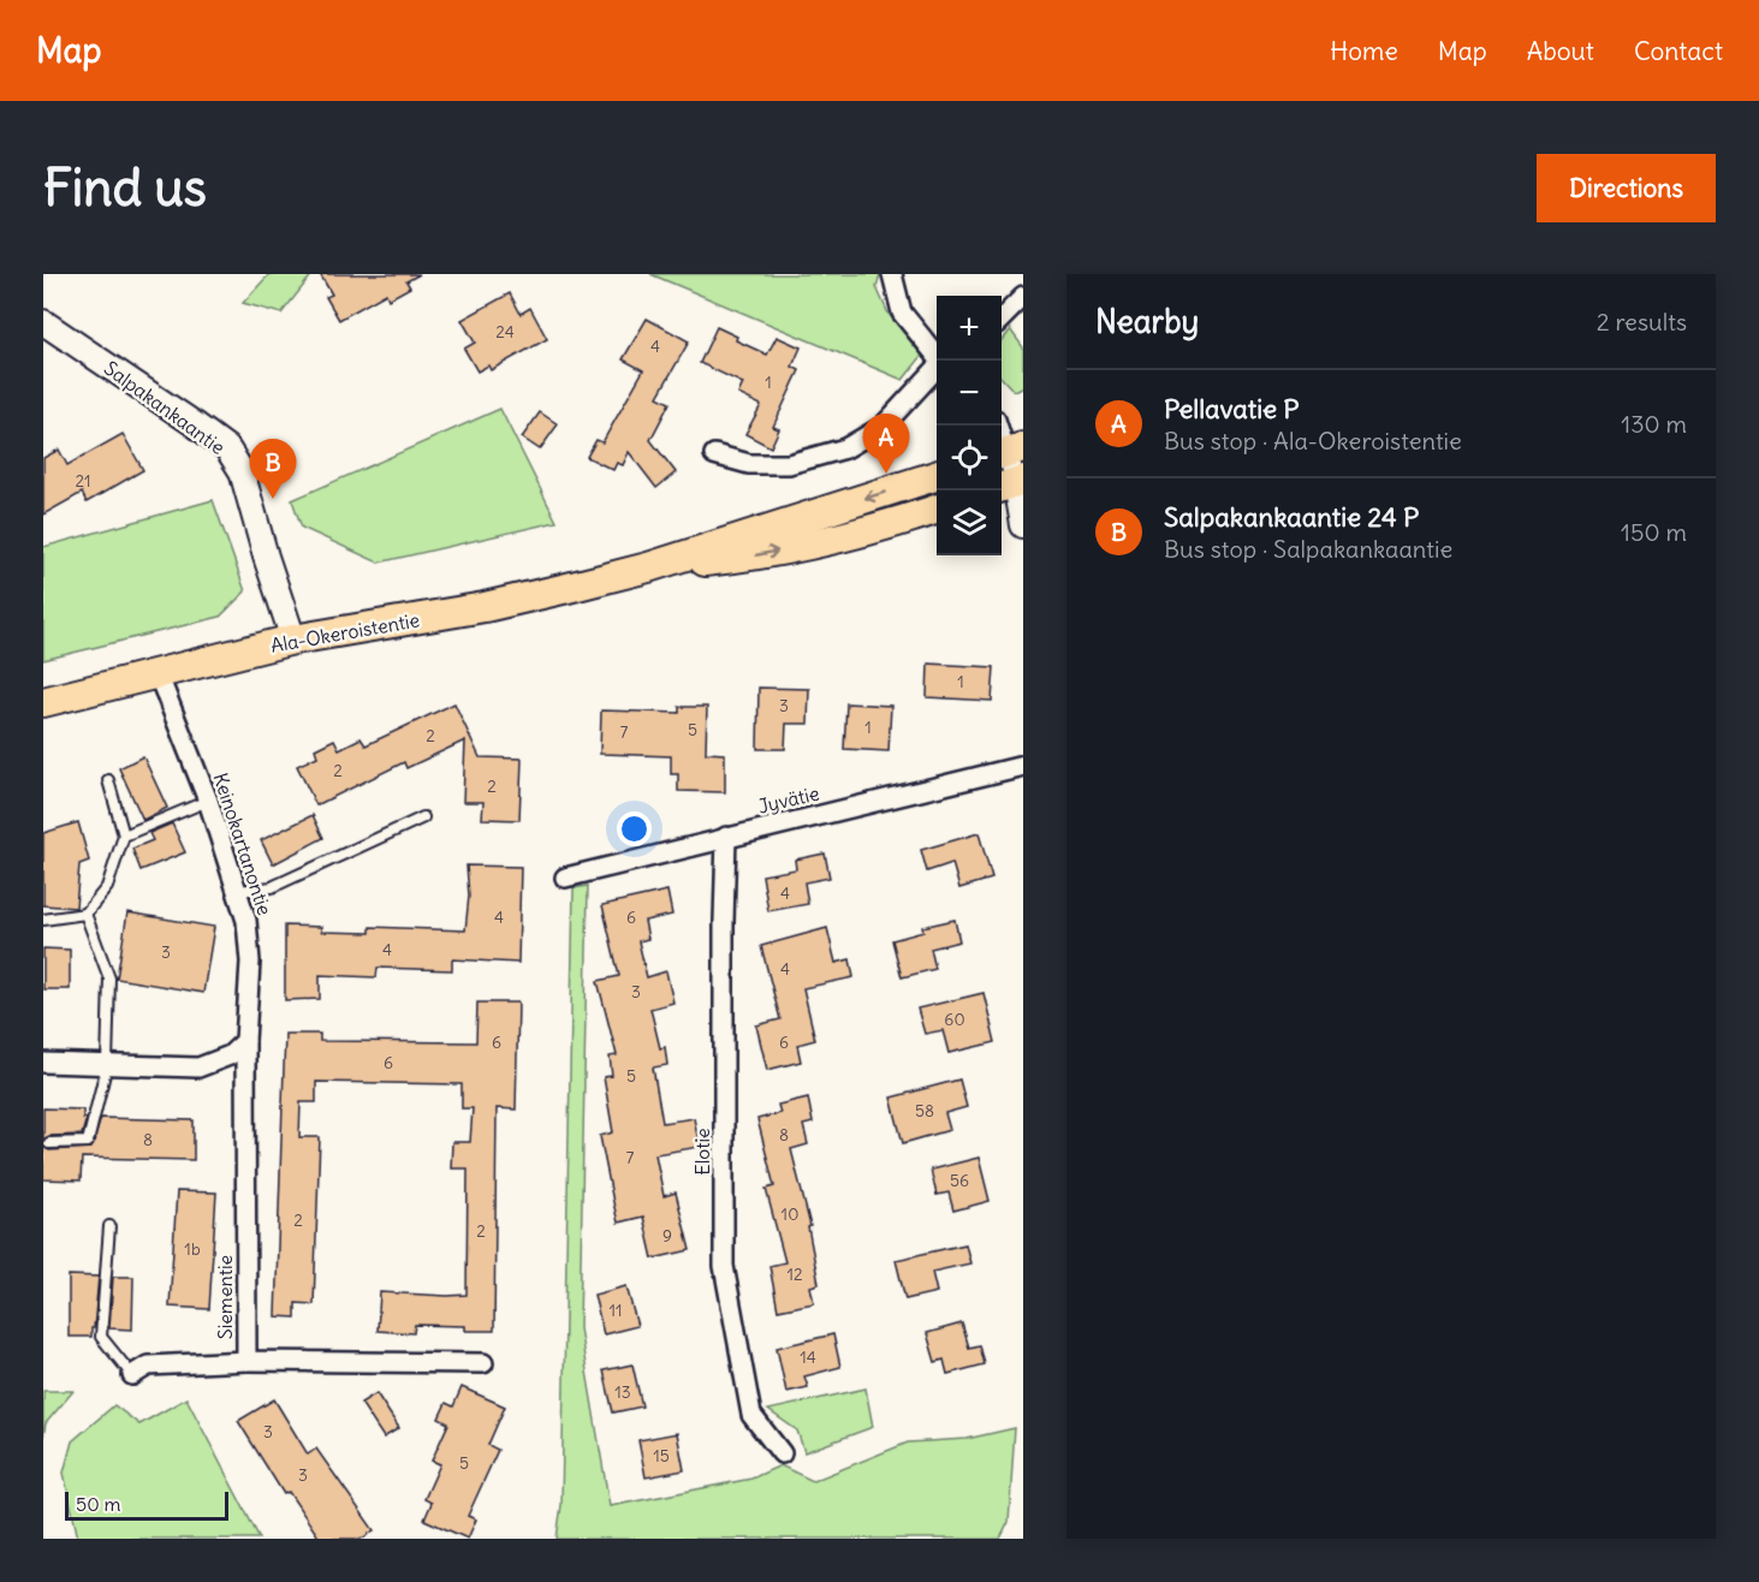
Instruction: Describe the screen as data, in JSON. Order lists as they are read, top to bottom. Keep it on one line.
{"streets":{"main road":["Ala-Okeroistentie"],"street":["Salpakankaantie","Jyvätie","Keinokartanontie","Elotie","Siementie"]},"crossings":[["Salpakankaantie","Ala-Okeroistentie"],["Ala-Okeroistentie","Keinokartanontie"],["Jyvätie","Elotie"],["Keinokartanontie","Siementie"]],"house_numbers":["24","4","1","21","1","3","1","5","7","2","2","2","4","4","6","4","3","4","3","60","6","6","6","5","58","8","8","7","56","10","2","2","9","1b","12","11","14","13","3","15","5","3"],"scale_bar":"50 m","page":{"header":"Map","nav":["Home","Map","About","Contact"],"buttons":"Directions","title":"Find us","heading":["Nearby","2 results"],"map_buttons":["+","−"],"list":[{"mark":"A","name":"Pellavatie P","note":"Bus stop · Ala-Okeroistentie","value":"130 m"},{"mark":"B","name":"Salpakankaantie 24 P","note":"Bus stop · Salpakankaantie","value":"150 m"}],"pins":["A","B"],"scale":"50 m"}}
